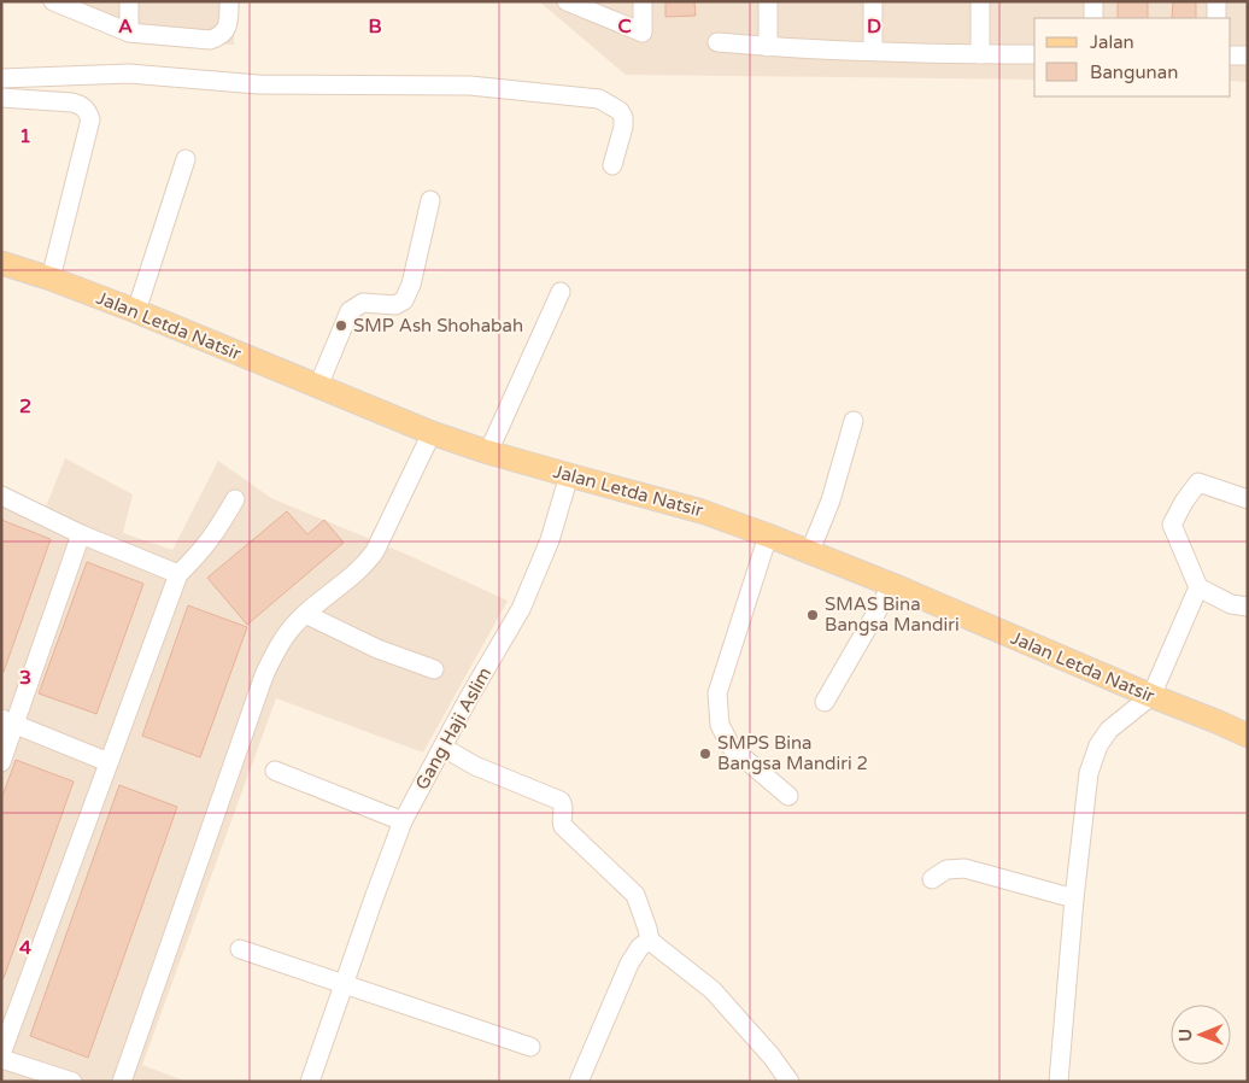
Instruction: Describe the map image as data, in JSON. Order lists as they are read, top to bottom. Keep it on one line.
{"streets":{"main road":["Jalan Letda Natsir"],"street":["Gang Haji Aslim"]},"crossings":[["Jalan Letda Natsir","Gang Haji Aslim"]],"places":["SMP Ash Shohabah","SMAS Bina Bangsa Mandiri","SMPS Bina Bangsa Mandiri 2"],"legend":["Jalan","Bangunan"],"north":"left","grid":{"columns":["A","B","C","D"],"rows":["1","2","3","4"]}}
